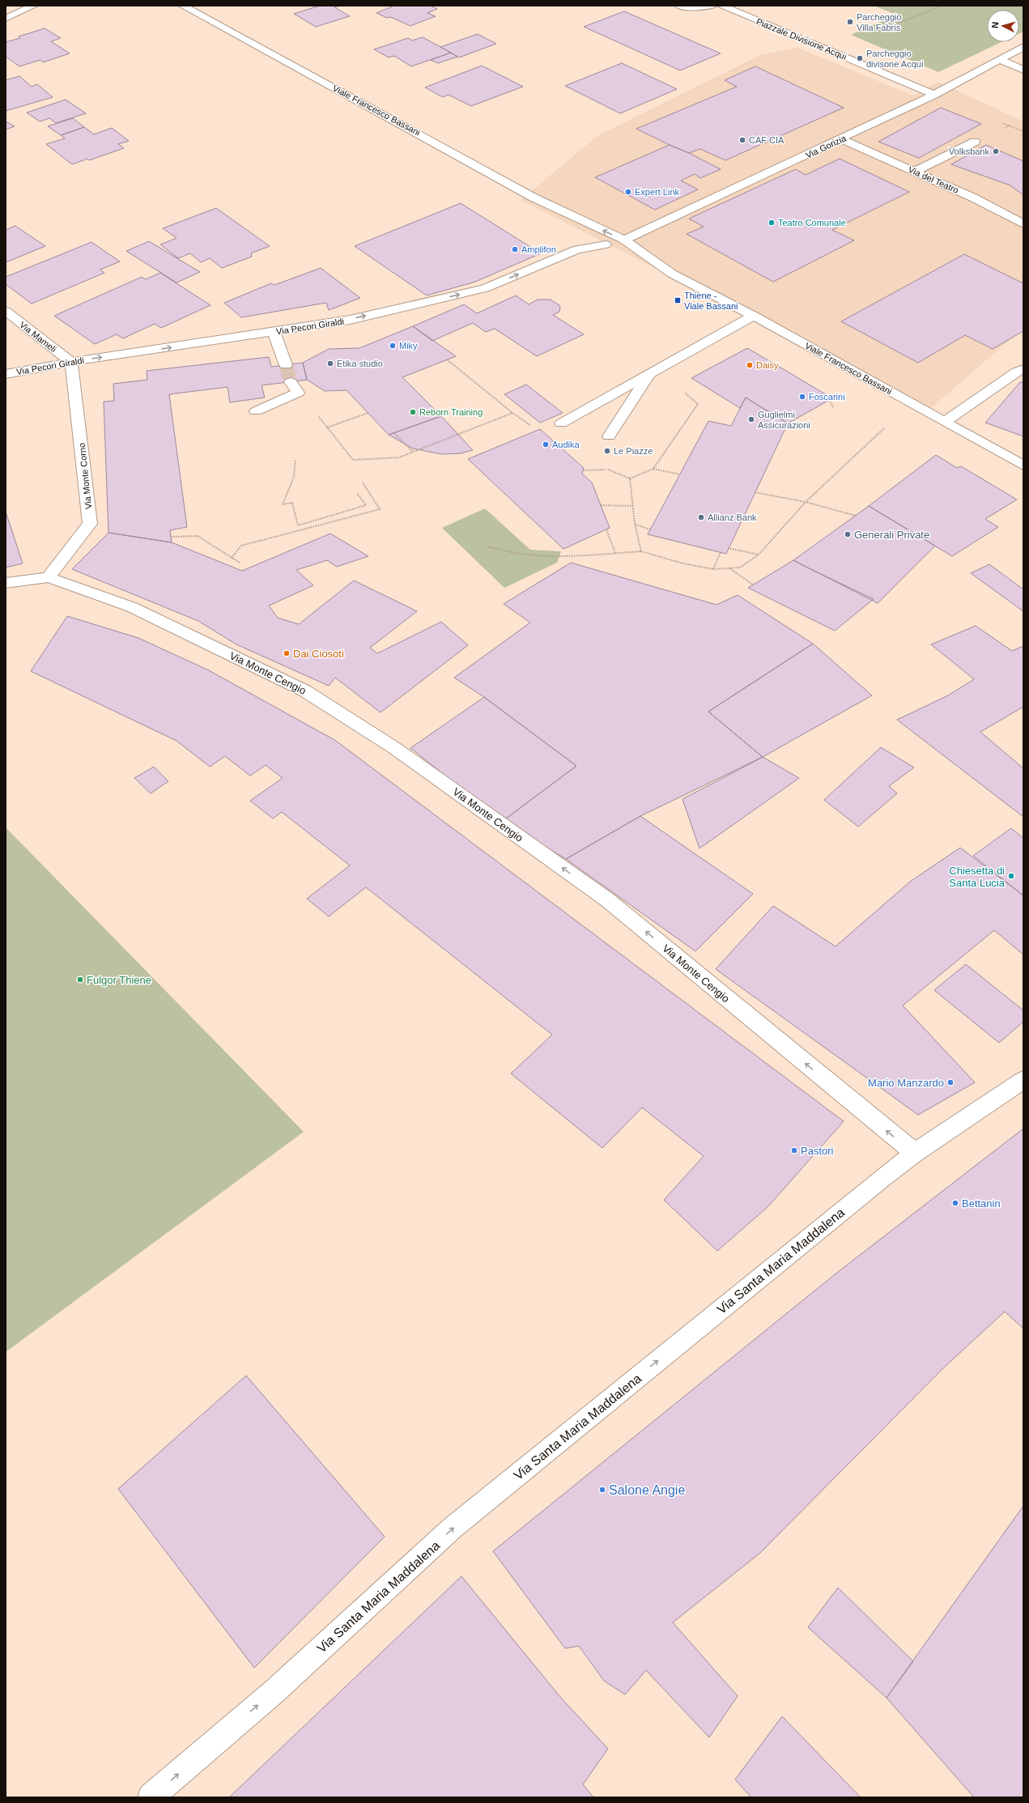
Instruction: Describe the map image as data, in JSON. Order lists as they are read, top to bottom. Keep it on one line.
{"streets":{"street":["Piazzale Divisione Acqui","Viale Francesco Bassani","Via Gorizia","Via del Teatro","Via Pecori Giraldi","Via Mameli","Via Monte Corno","Via Monte Cengio","Via Santa Maria Maddalena"]},"crossings":[["Piazzale Divisione Acqui","Via Gorizia"],["Viale Francesco Bassani","Via Gorizia"],["Viale Francesco Bassani","Via Pecori Giraldi"],["Via Gorizia","Via del Teatro"],["Via Pecori Giraldi","Via Mameli"],["Via Pecori Giraldi","Via Monte Corno"],["Via Mameli","Via Monte Corno"],["Via Monte Corno","Via Monte Cengio"],["Via Monte Cengio","Via Santa Maria Maddalena"]],"one_way":["Via Pecori Giraldi","Via Monte Cengio","Via Santa Maria Maddalena"],"places":{"other":["Parcheggio Villa Fabris","Parcheggio divisone Acqui","CAF CIA","Volksbank","Expert Link","Teatro Comunale","Amplifon","Miky","Etika studio","Daisy","Foscarini","Reborn Training","Guglielmi Assicurazioni","Audika","Le Piazze","Allianz Bank","Generali Private","Dai Ciosoti","Chiesetta di Santa Lucia","Fulgor Thiene","Mario Manzardo","Pastori","Bettanin","Salone Angie"],"transit":["Thiene - Viale Bassani"]},"north":"left"}
